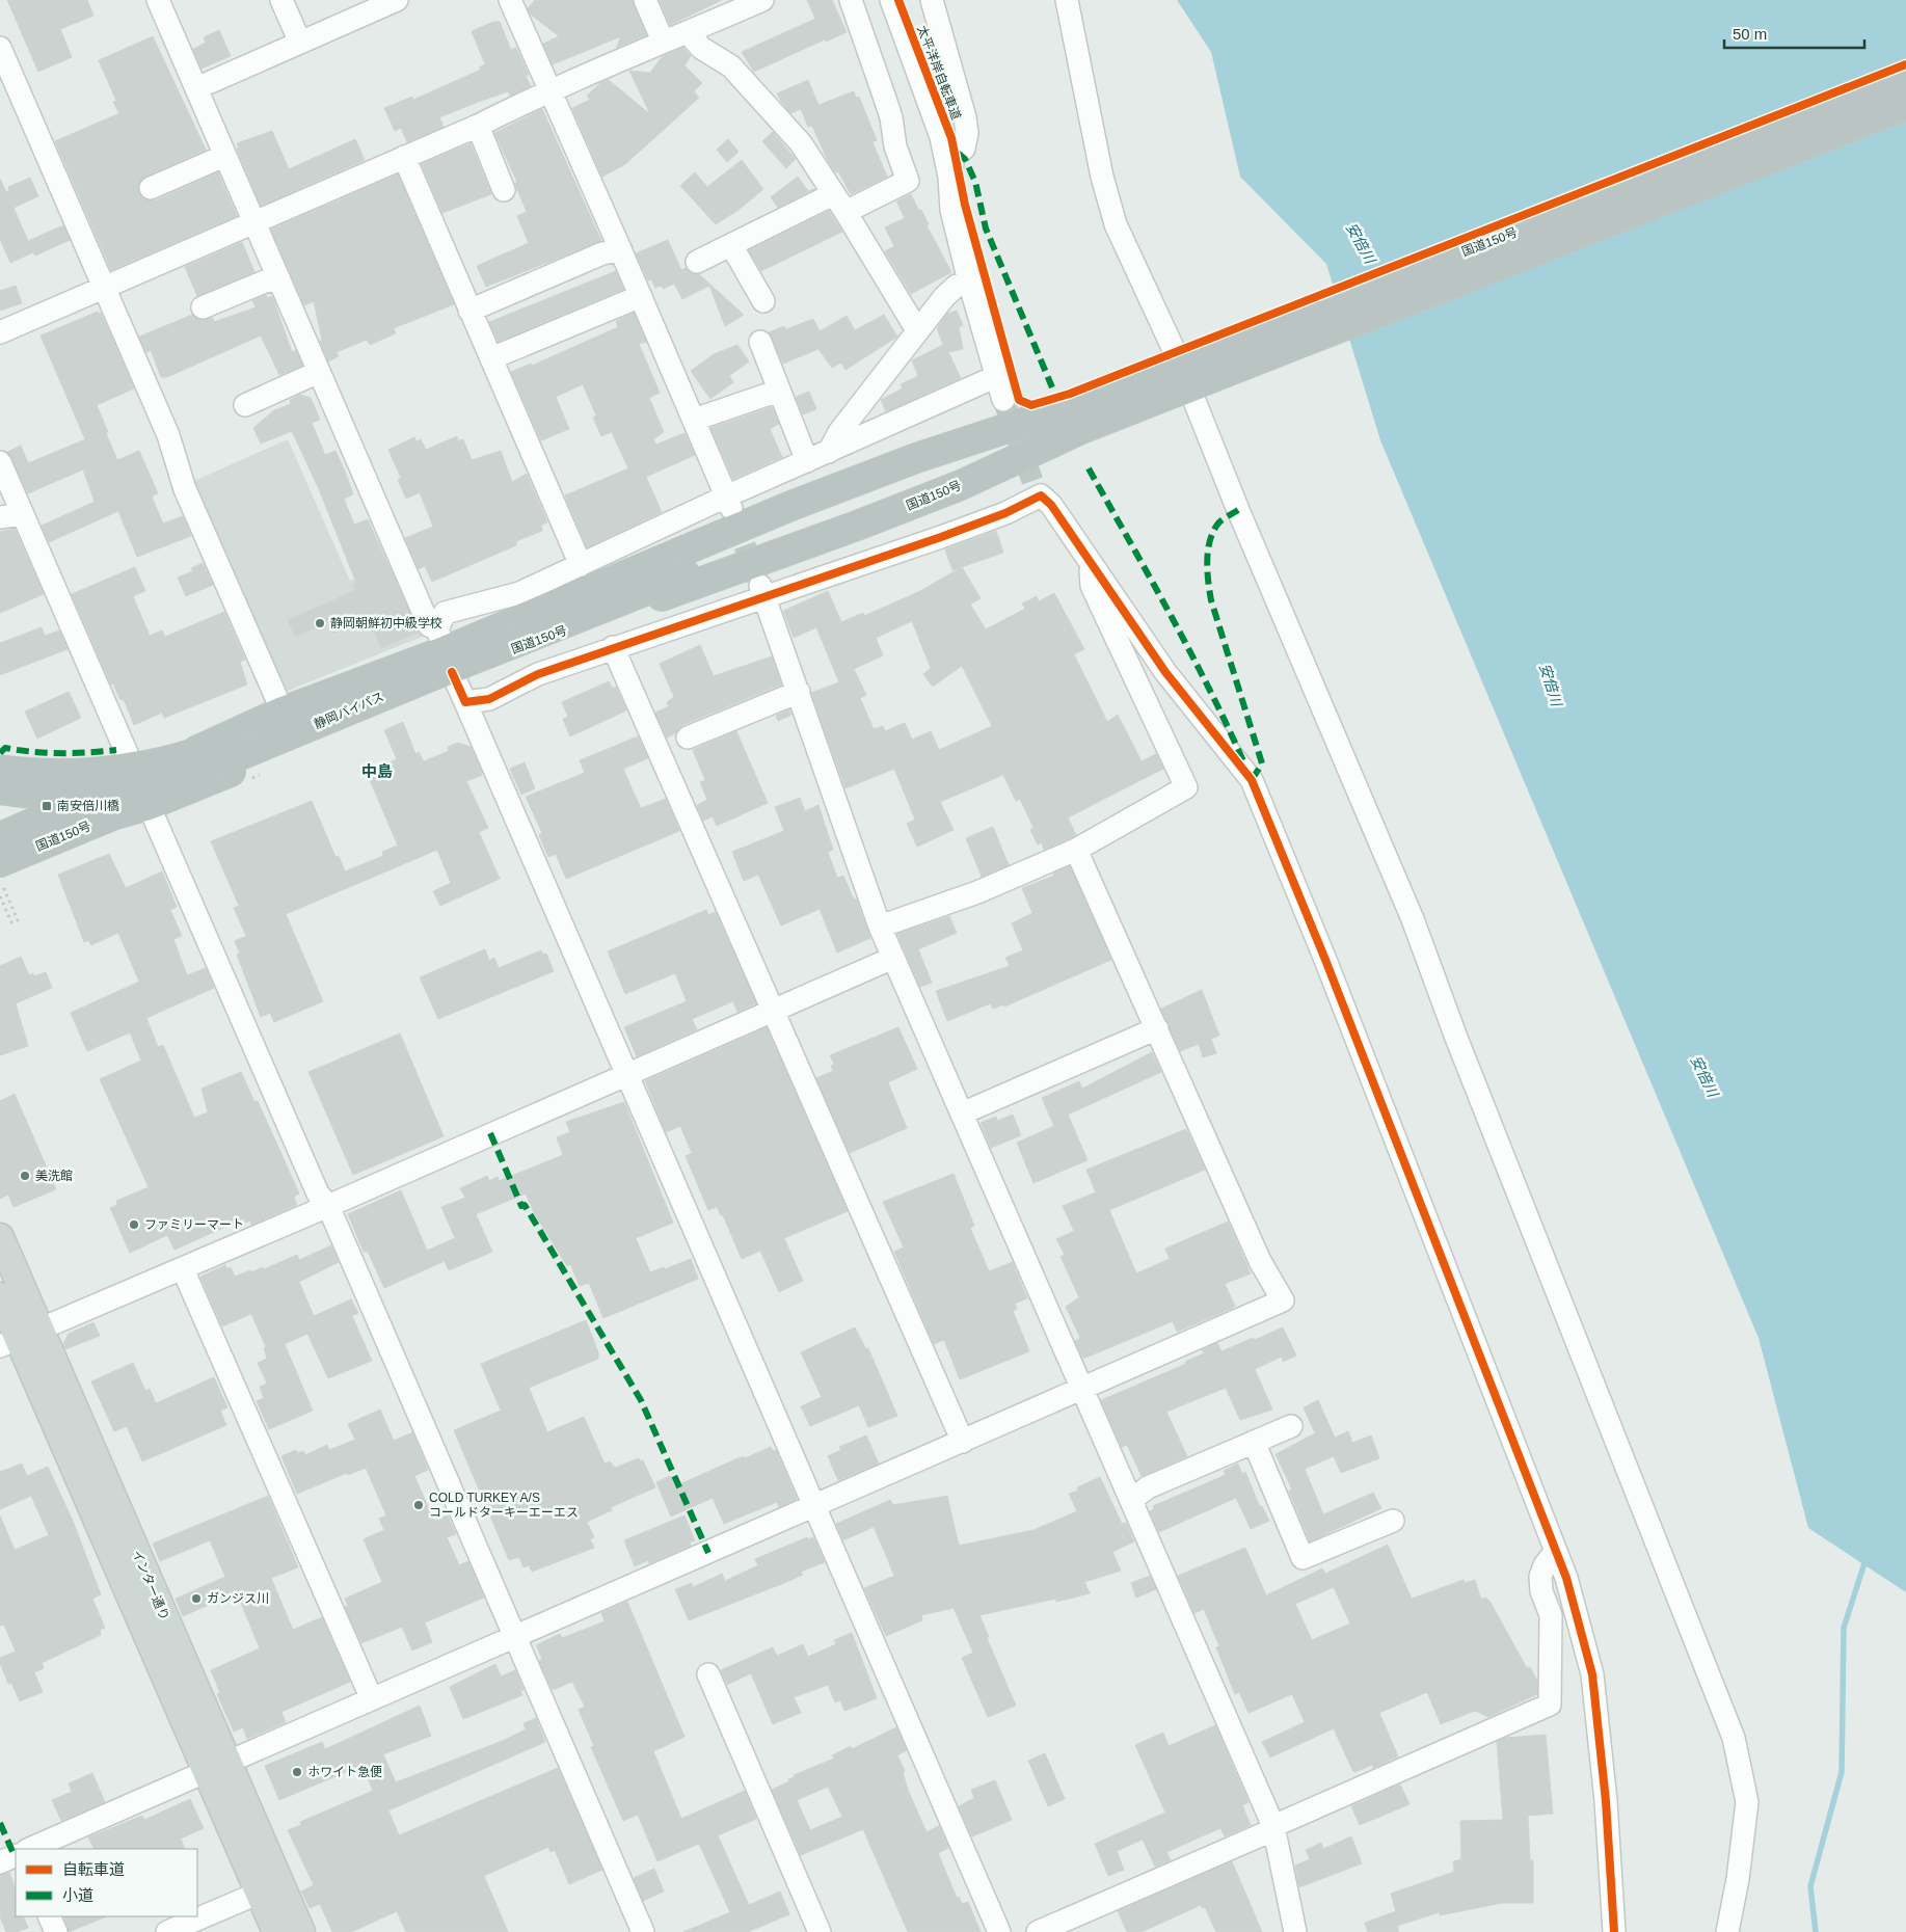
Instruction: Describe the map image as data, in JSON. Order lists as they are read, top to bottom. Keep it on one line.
{"streets":{"highway":["国道150号","静岡バイパス"],"main road":["インター通り"],"cycle path":["太平洋岸自転車道"]},"crossings":[["国道150号","静岡バイパス"]],"districts":["中島"],"water":["安倍川"],"places":{"other":["静岡朝鮮初中級学校","美洗館","ファミリーマート","COLD TURKEY A/S コールドターキーエーエス","ガンジス川","ホワイト急便"],"transit":["南安倍川橋"]},"legend":["自転車道","小道"],"scale_bar":"50 m"}
